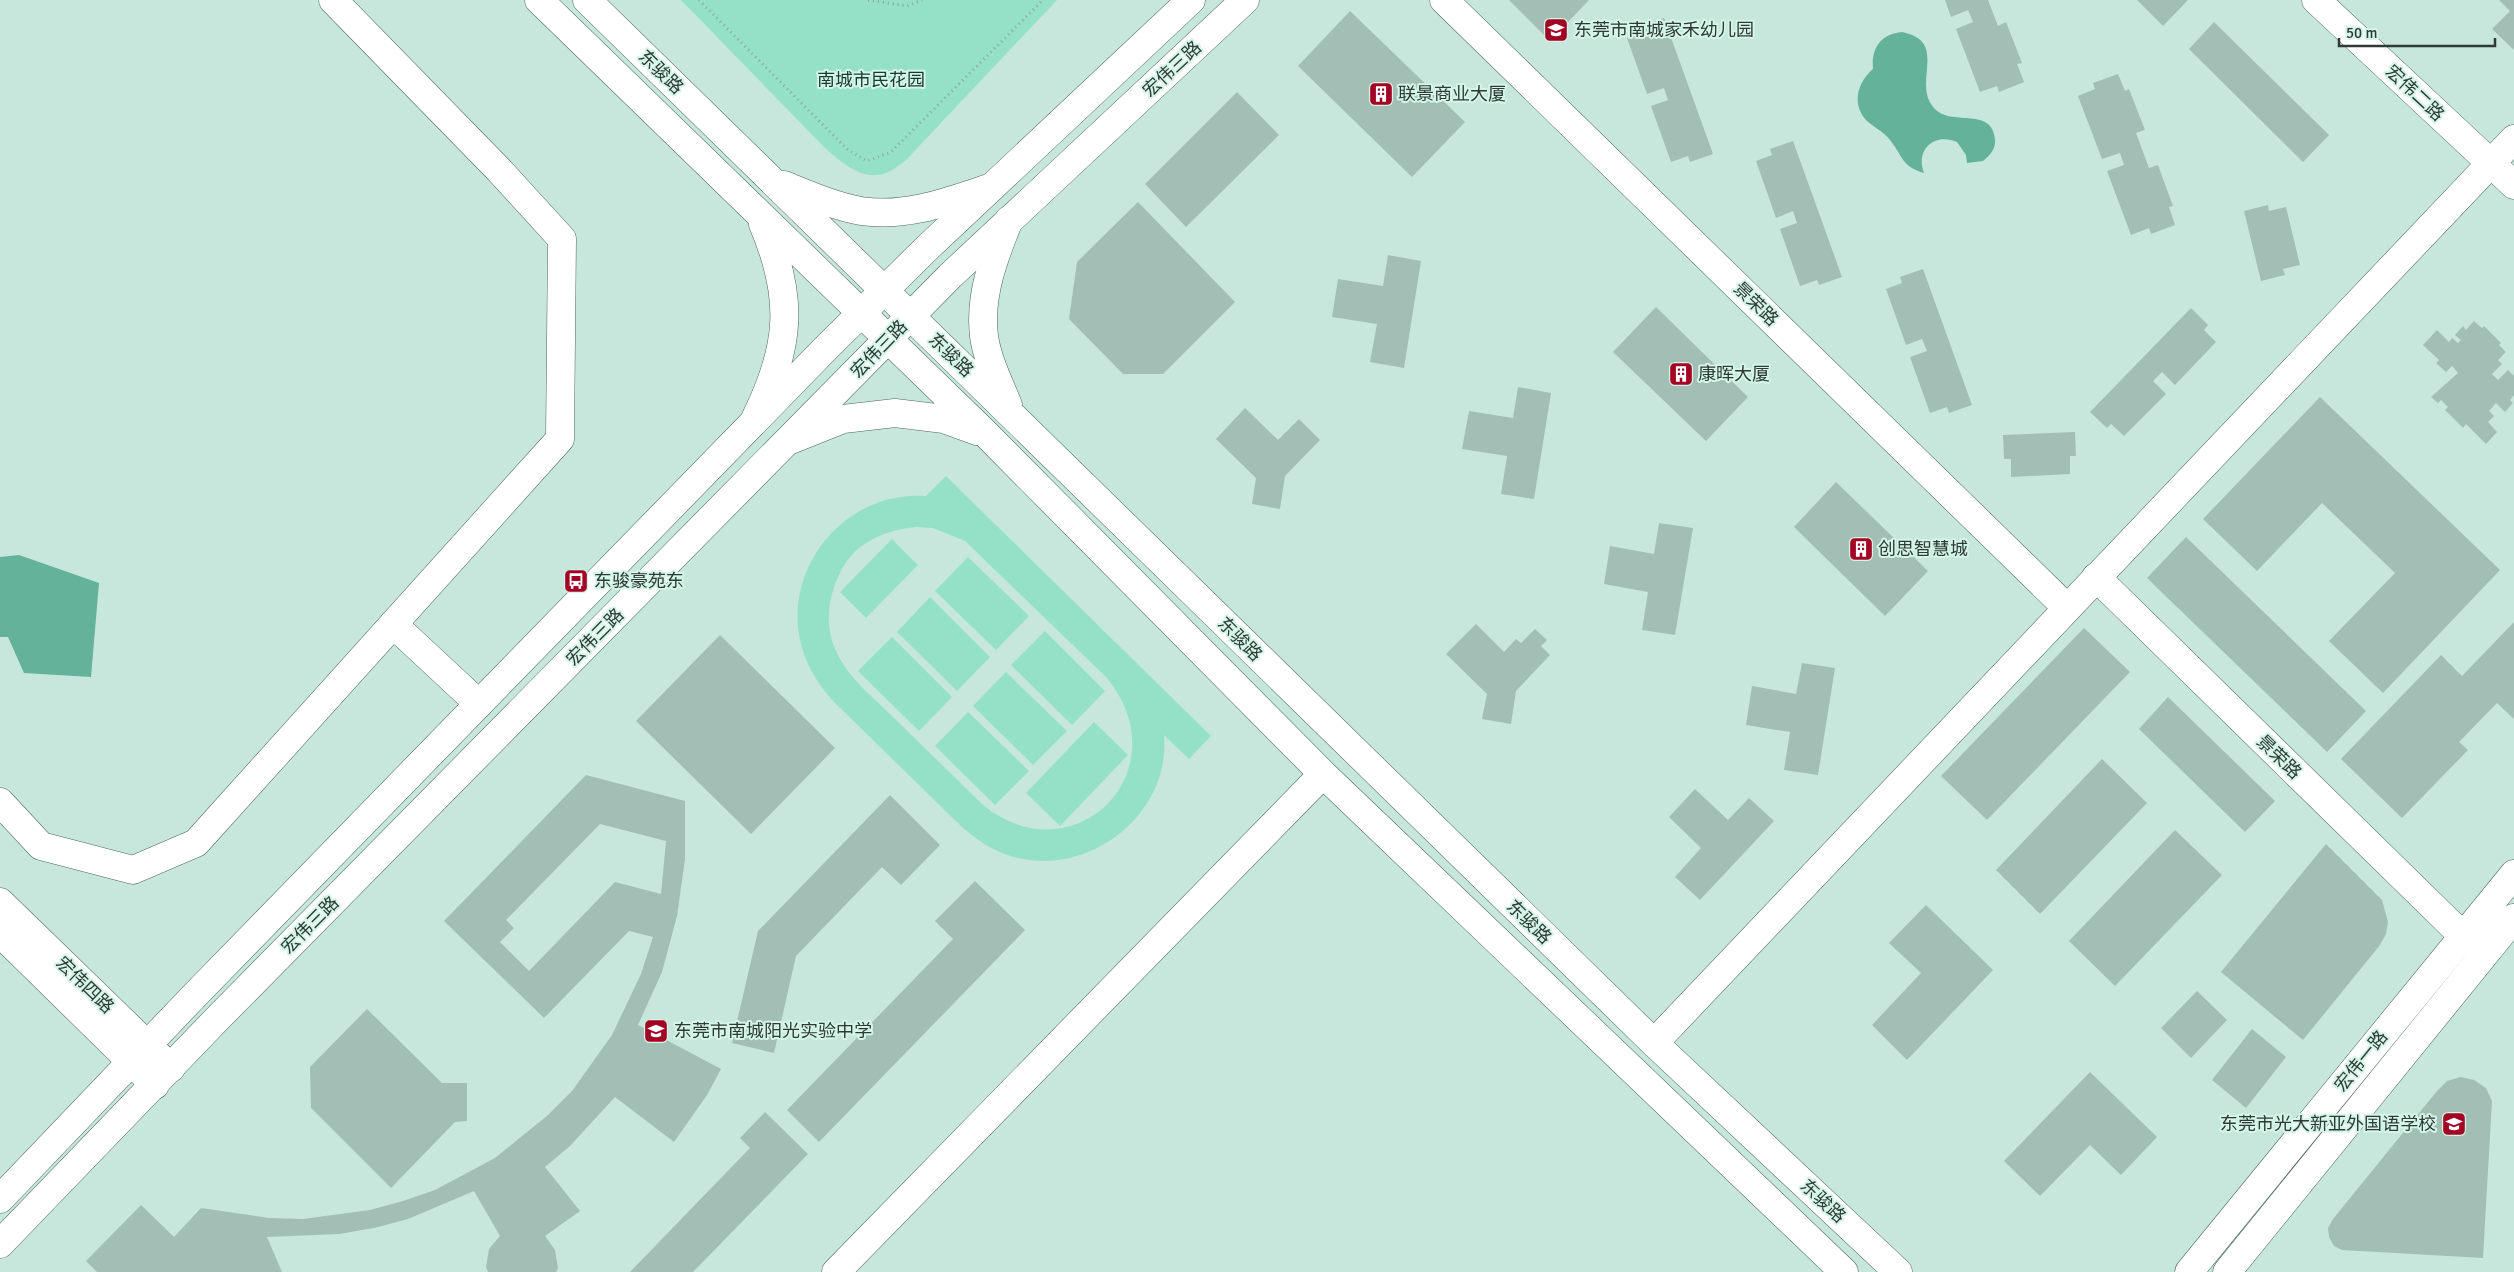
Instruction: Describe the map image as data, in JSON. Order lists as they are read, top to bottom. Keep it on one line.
{"streets":{"street":["宏伟三路","东骏路","宏伟二路","景荣路","宏伟四路","宏伟一路"]},"crossings":[["宏伟三路","东骏路"],["宏伟三路","宏伟四路"],["景荣路","宏伟一路"]],"parks":["南城市民花园"],"places":{"school or university":["东莞市南城家禾幼儿园","东莞市南城阳光实验中学","东莞市光大新亚外国语学校"],"building":["联景商业大厦","康晖大厦","创思智慧城"],"bus stop":["东骏豪苑东"]},"scale_bar":"50 m"}
